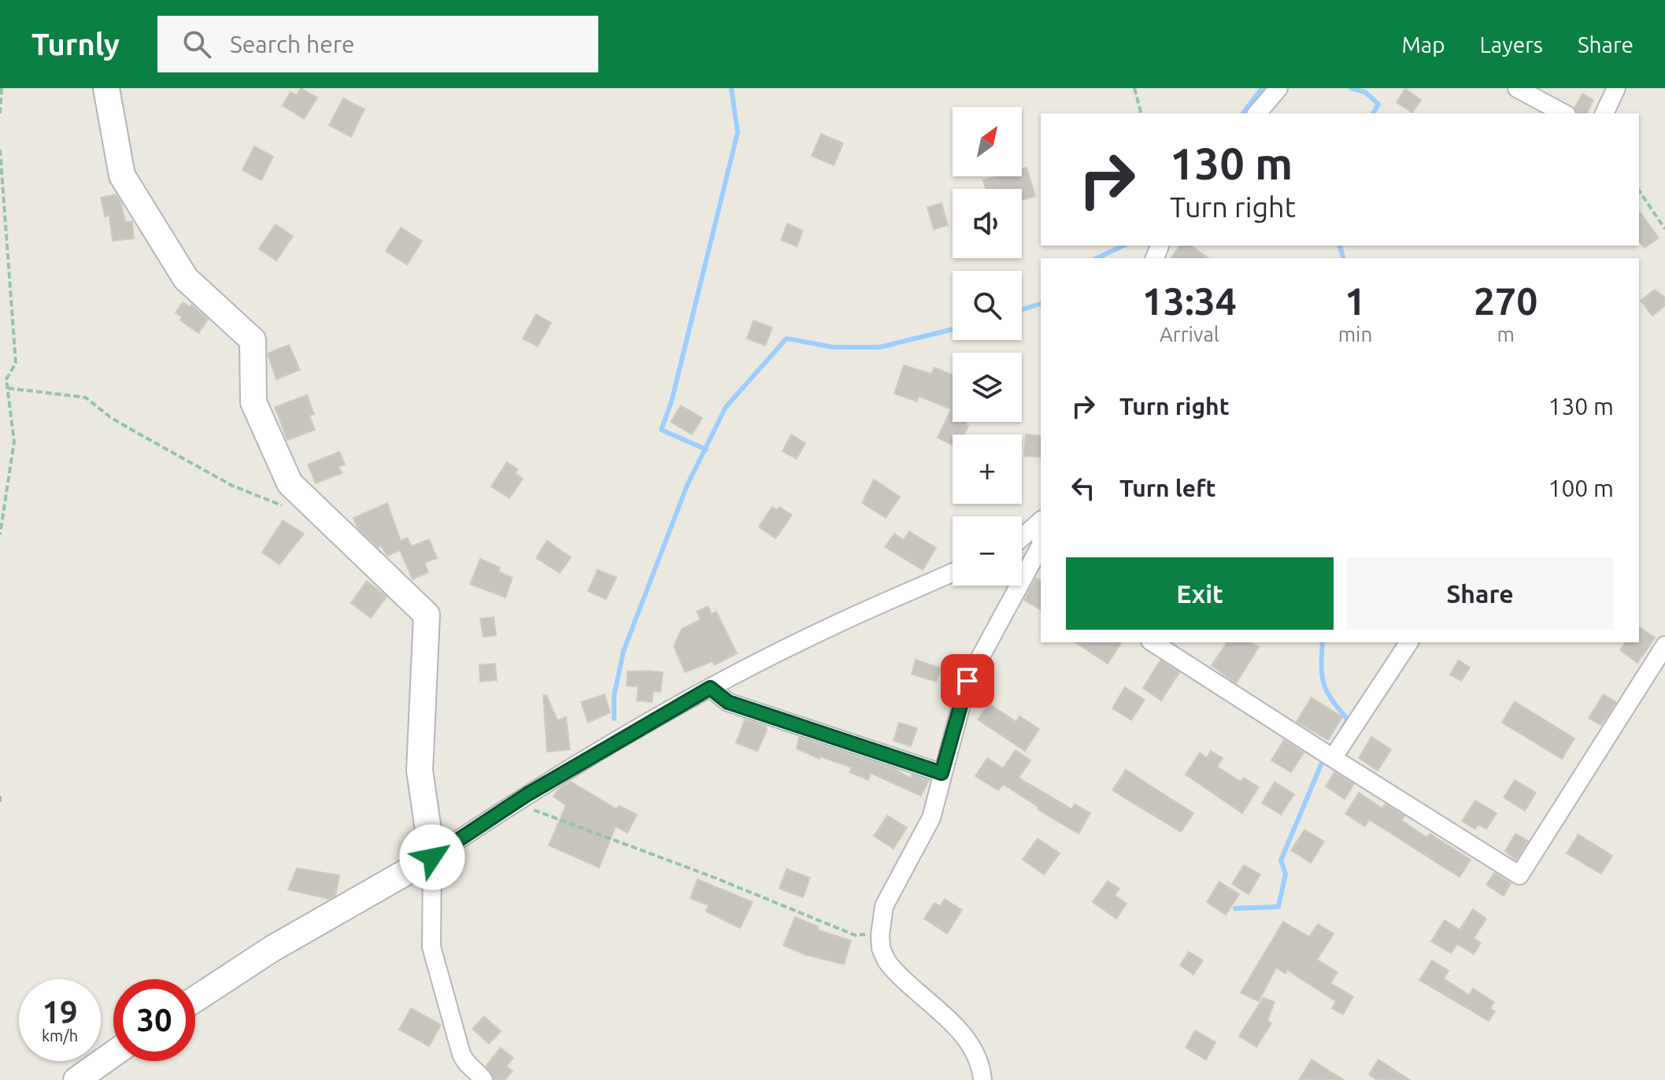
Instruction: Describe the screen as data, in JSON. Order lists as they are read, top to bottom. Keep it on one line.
{"north":"top right","page":{"header":"Turnly","search":"Search here","nav":["Map","Layers","Share"],"map_buttons":["+","−"],"turn":["130 m","Turn right"],"eta":["13:34","Arrival","1","min","270","m"],"list":[{"name":"Turn right","value":"130 m"},{"name":"Turn left","value":"100 m"}],"buttons":["Exit","Share"],"speed":"19 km/h","limit":"30"}}
